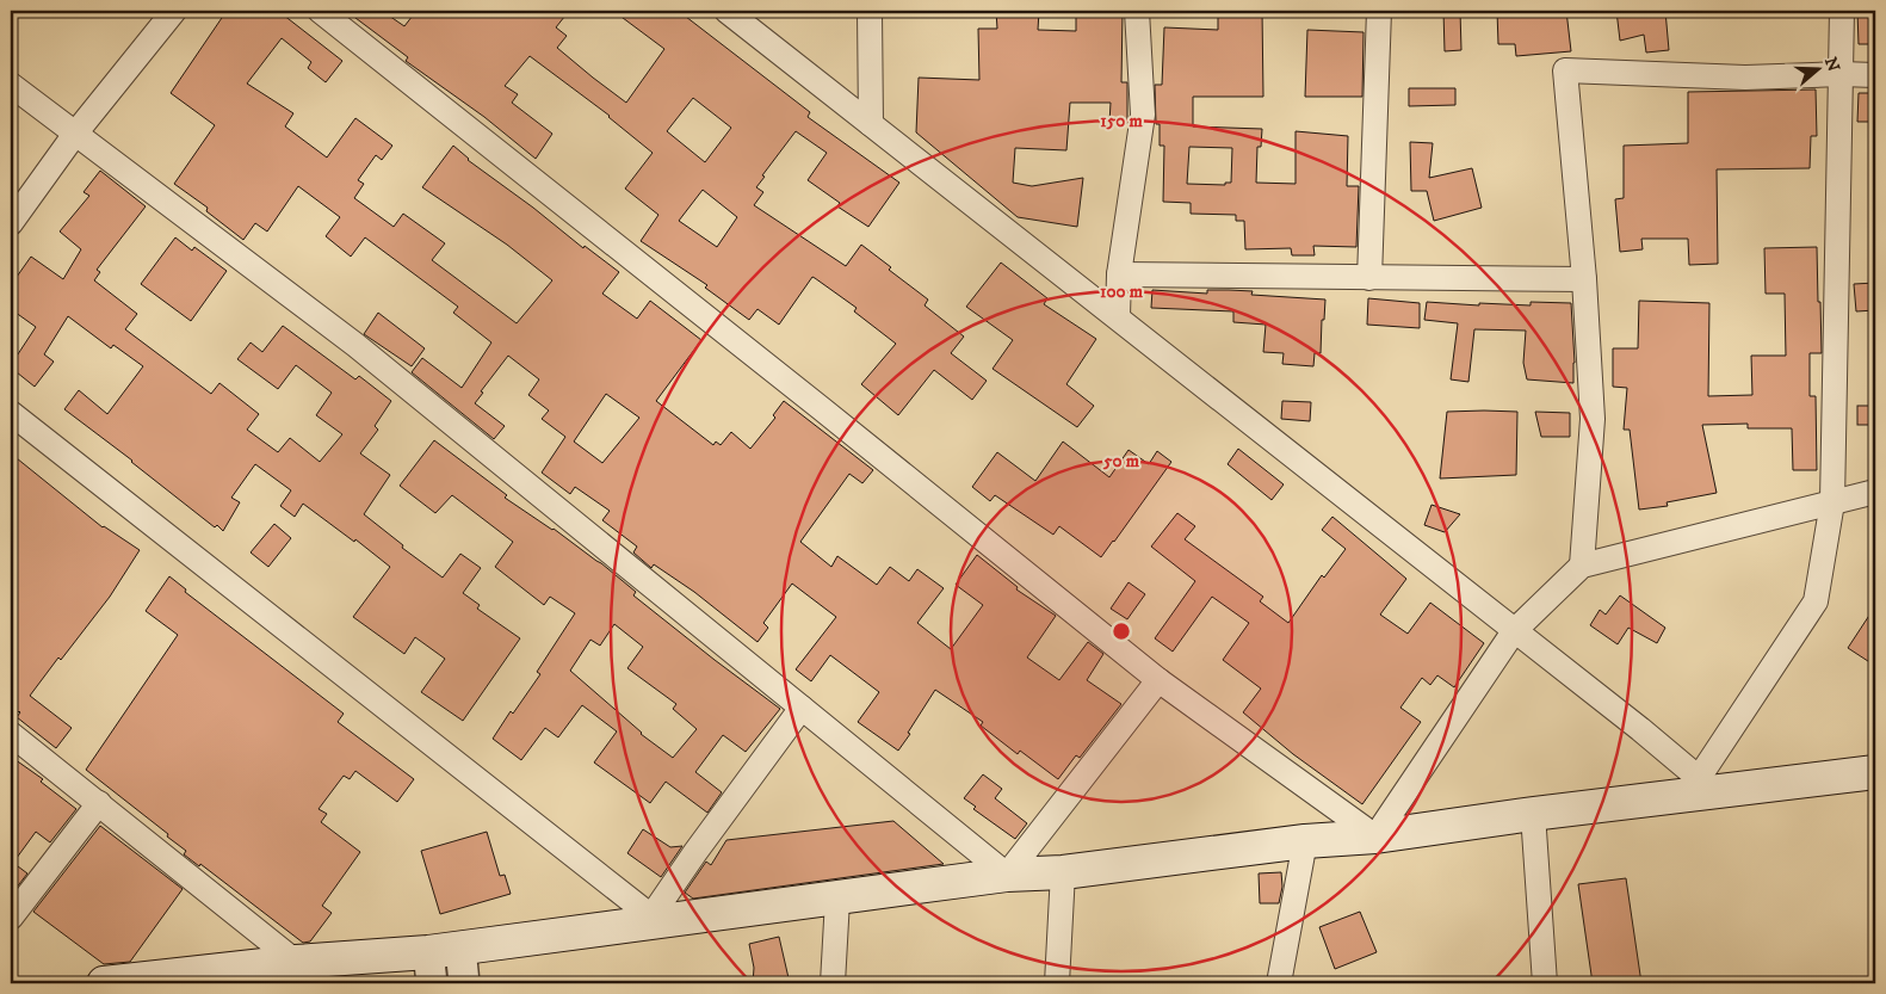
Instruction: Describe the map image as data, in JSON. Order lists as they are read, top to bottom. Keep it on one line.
{"north":"right","rings":["150 m","100 m","50 m"]}
